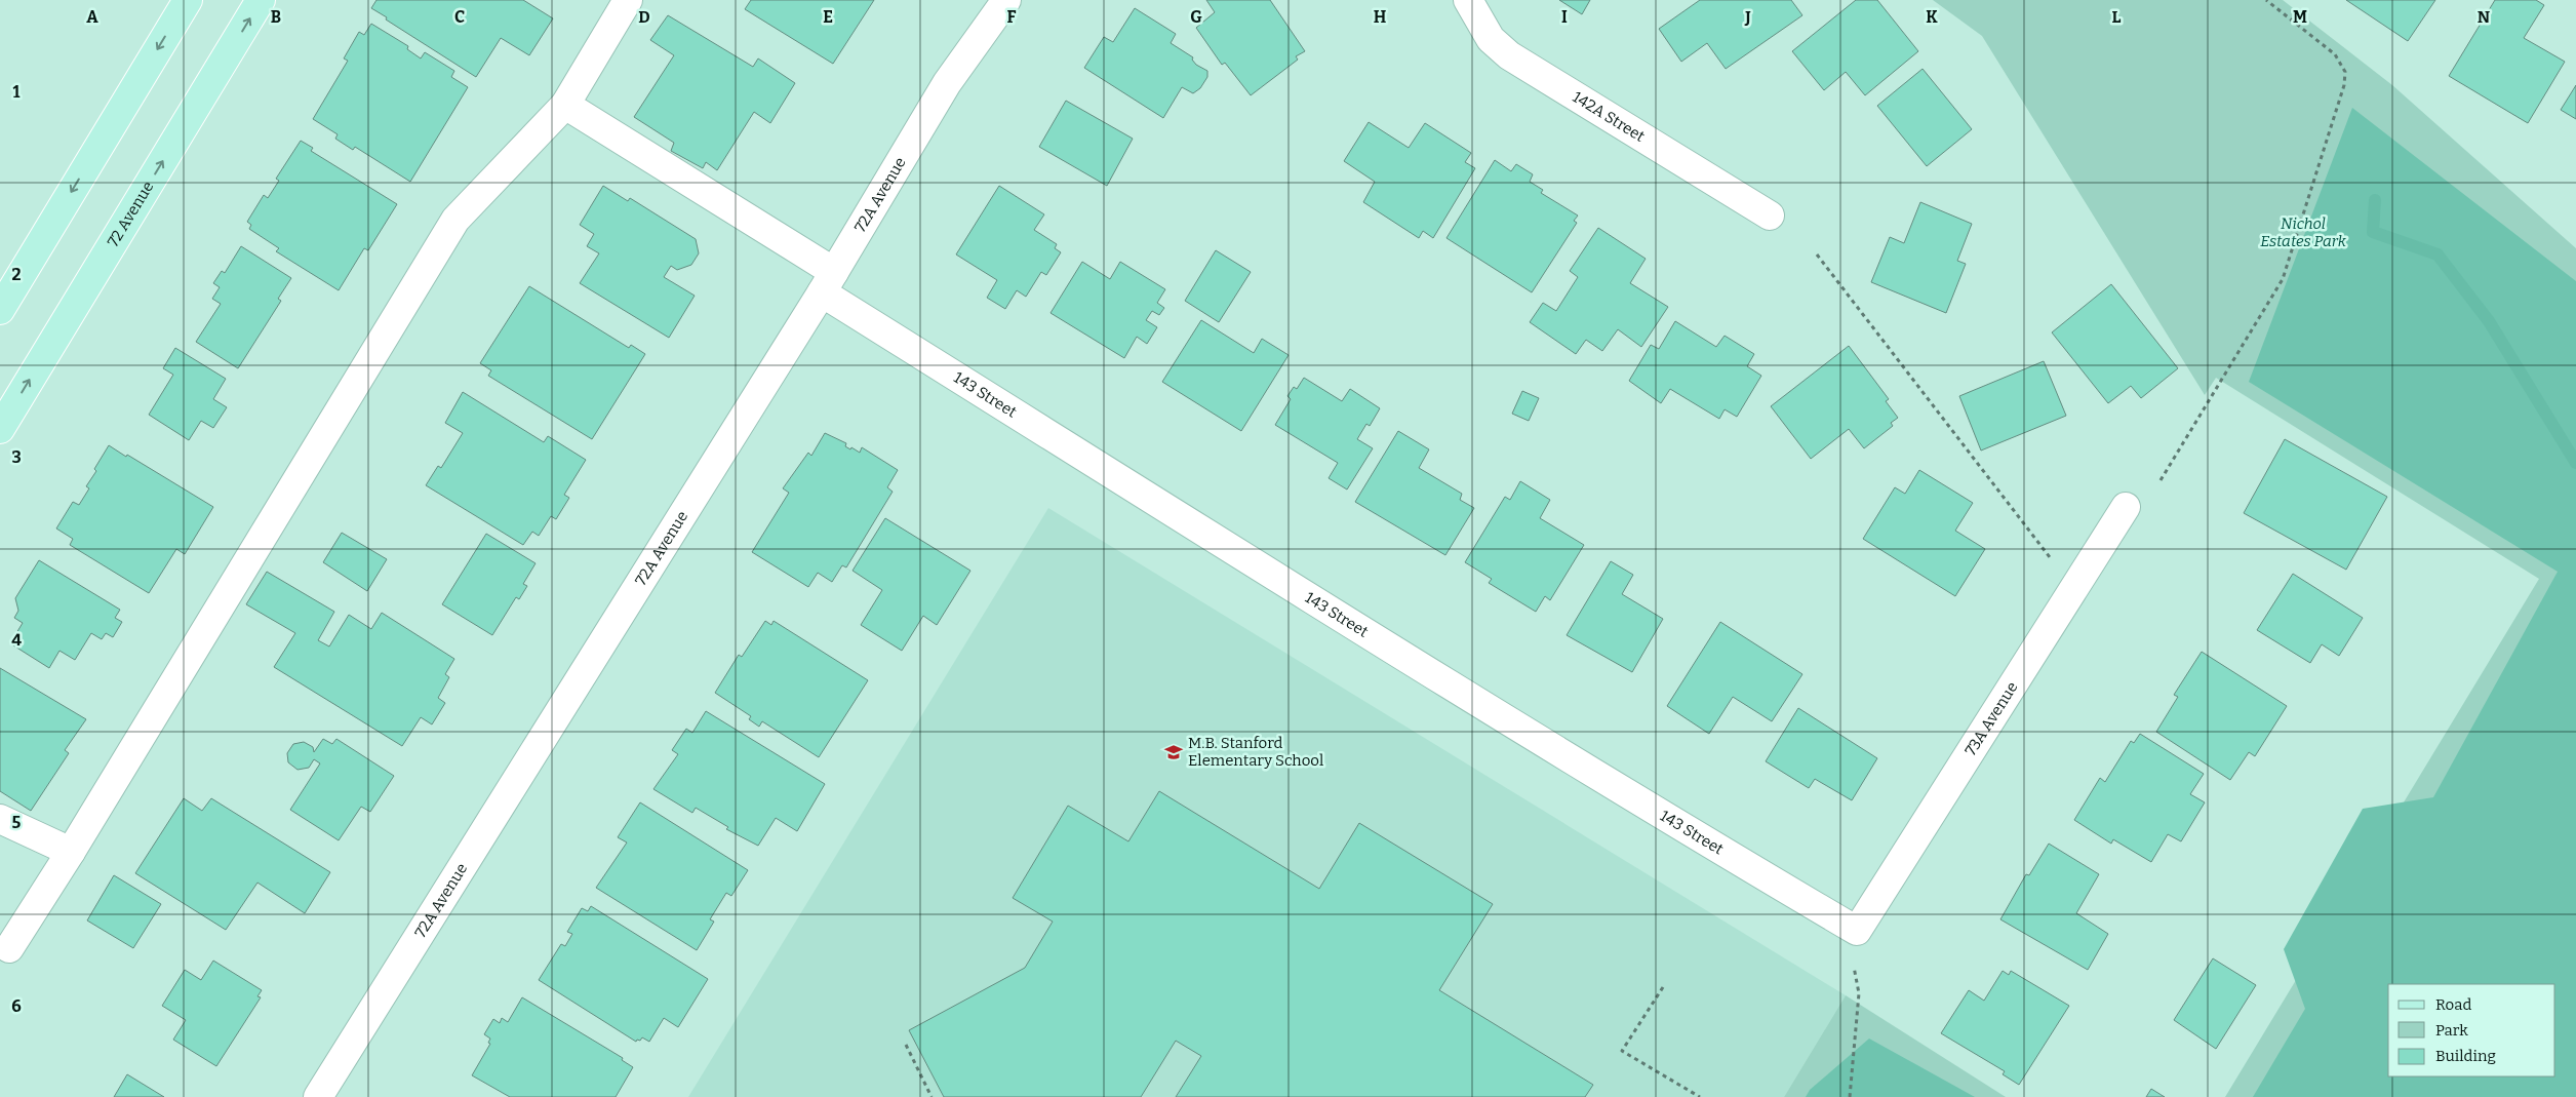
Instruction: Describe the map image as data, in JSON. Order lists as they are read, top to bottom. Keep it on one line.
{"streets":{"main road":["72 Avenue"],"street":["142A Street","72A Avenue","143 Street","73A Avenue"]},"crossings":[["72A Avenue","143 Street"],["143 Street","73A Avenue"]],"parks":["Nichol Estates Park"],"places":{"school or university":["M.B. Stanford Elementary School"]},"legend":["Road","Park","Building"],"grid":{"columns":["A","B","C","D","E","F","G","H","I","J","K","L","M","N"],"rows":["1","2","3","4","5","6"]}}
